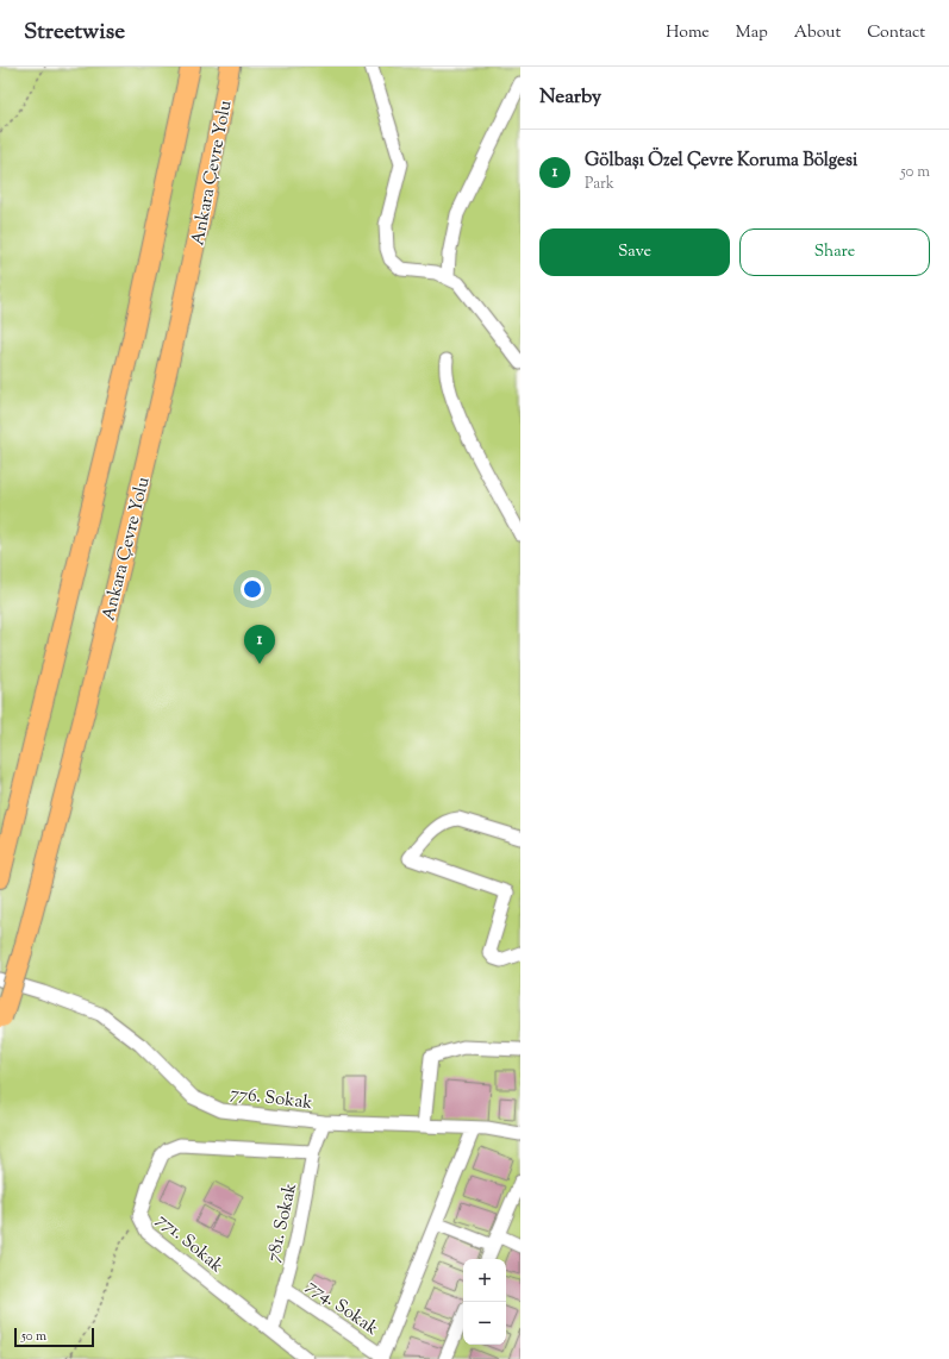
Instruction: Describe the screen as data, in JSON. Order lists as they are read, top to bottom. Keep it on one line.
{"streets":{"highway":["Ankara Çevre Yolu"],"street":["776. Sokak","781. Sokak","771. Sokak","774. Sokak"]},"crossings":[["776. Sokak","781. Sokak"],["781. Sokak","771. Sokak"],["781. Sokak","774. Sokak"]],"scale_bar":"50 m","page":{"header":"Streetwise","nav":["Home","Map","About","Contact"],"heading":"Nearby","list":[{"mark":"1","name":"Gölbaşı Özel Çevre Koruma Bölgesi","note":"Park","value":"50 m"}],"buttons":["Save","Share"],"pins":"1","map_buttons":["+","−"],"scale":"50 m"}}
